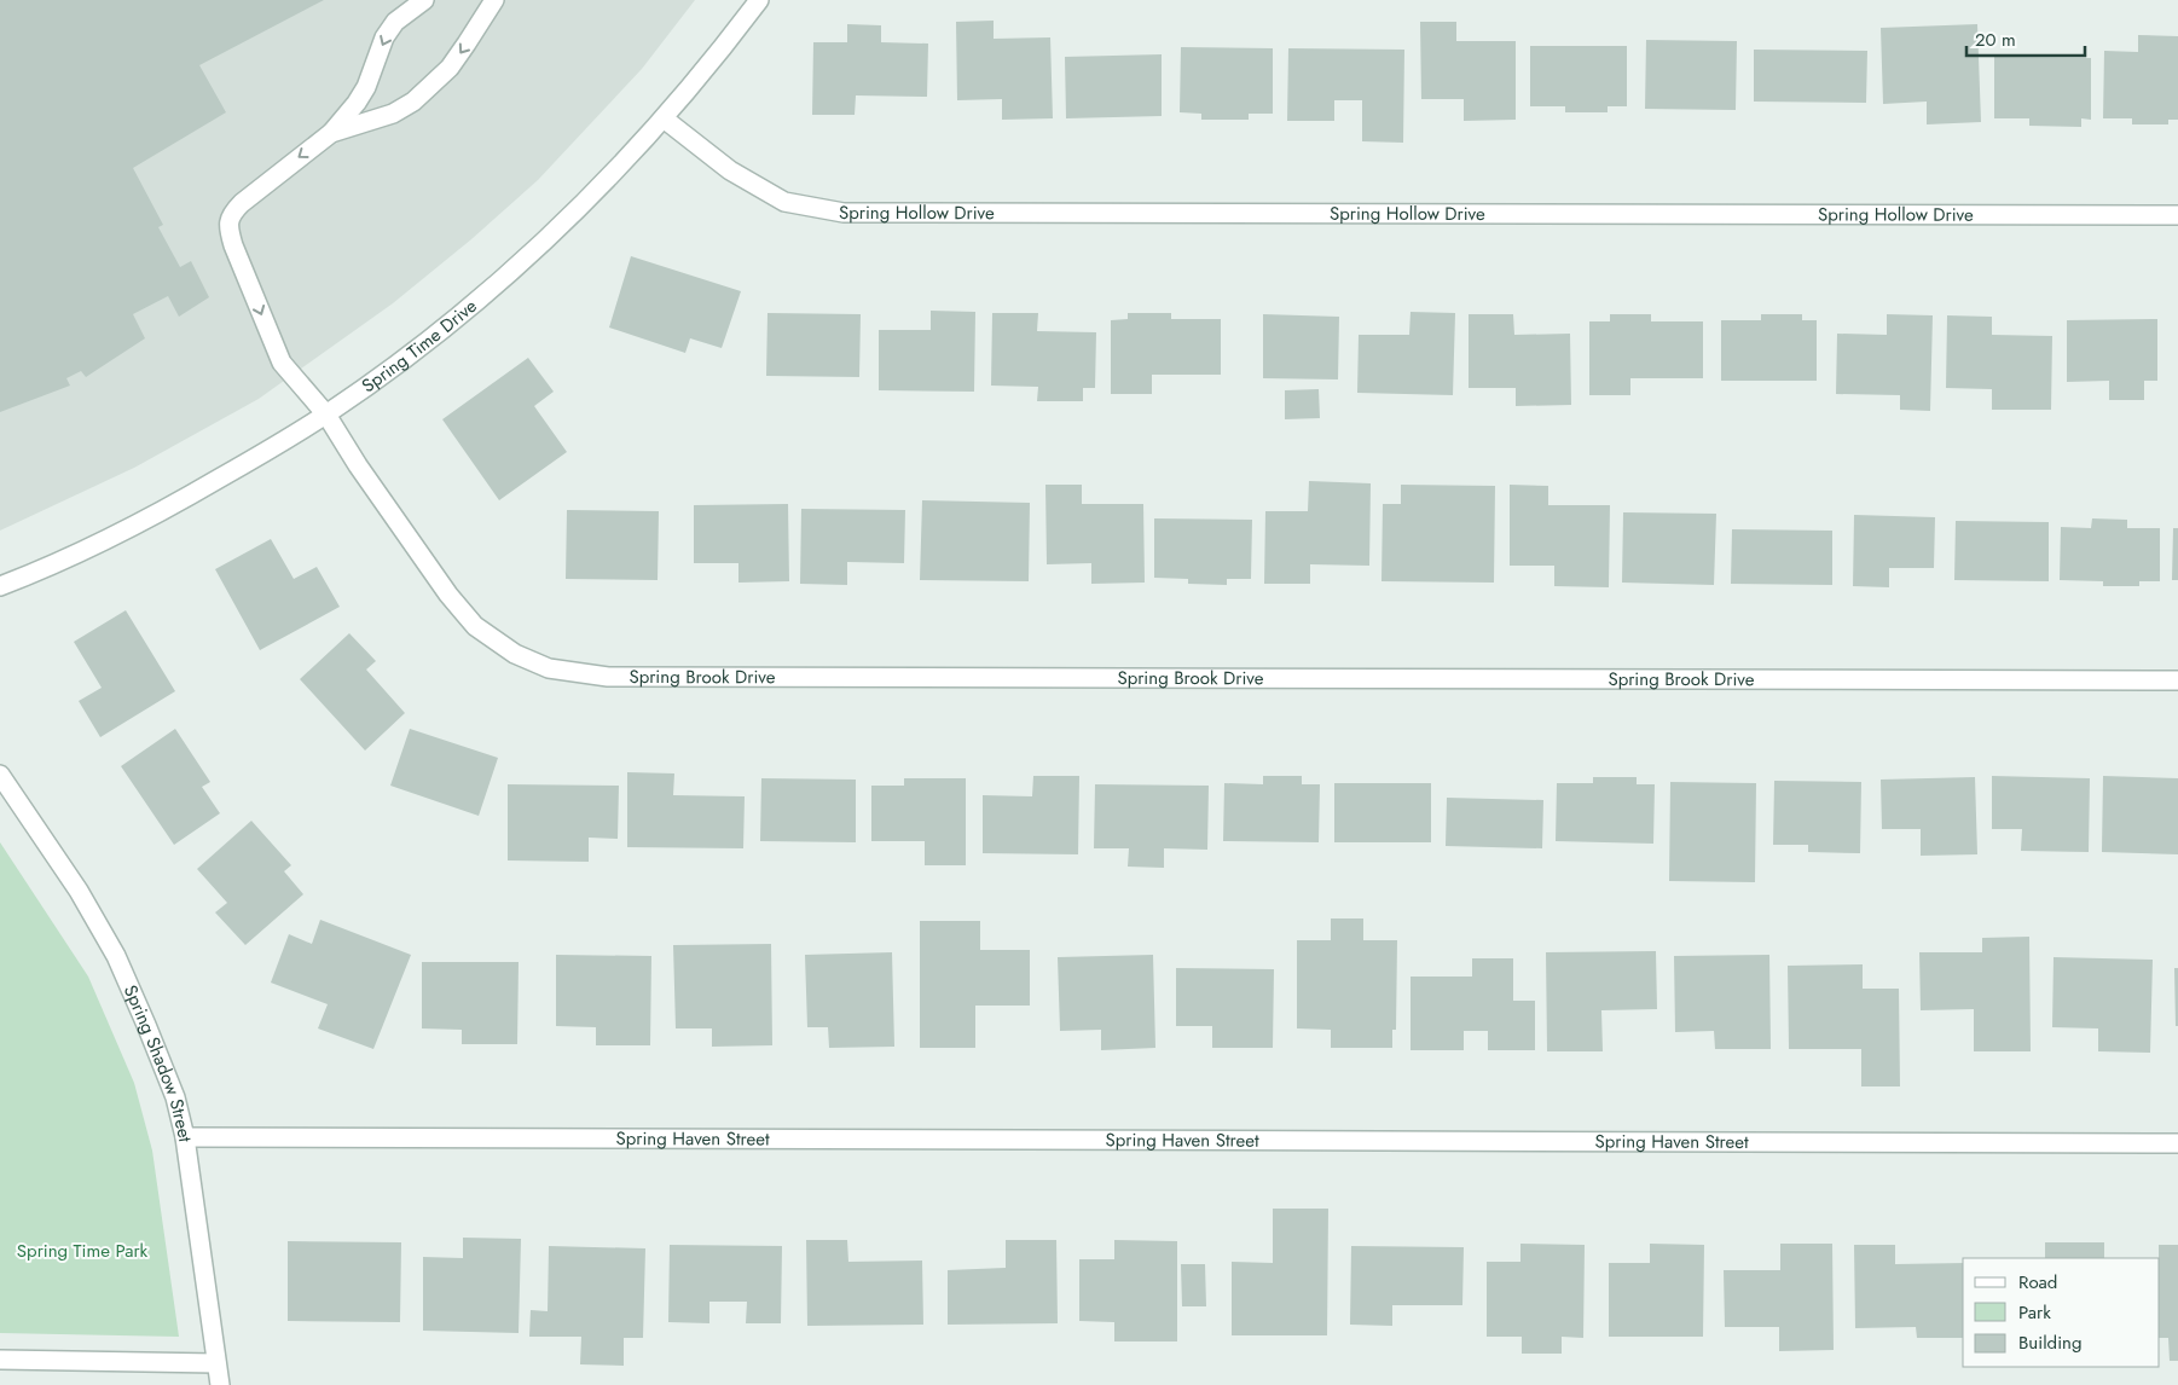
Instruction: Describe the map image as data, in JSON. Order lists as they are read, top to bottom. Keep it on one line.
{"streets":{"street":["Spring Hollow Drive","Spring Time Drive","Spring Brook Drive","Spring Shadow Street","Spring Haven Street"]},"crossings":[["Spring Hollow Drive","Spring Time Drive"],["Spring Time Drive","Spring Brook Drive"],["Spring Shadow Street","Spring Haven Street"]],"parks":["Spring Time Park"],"legend":["Road","Park","Building"],"scale_bar":"20 m"}
